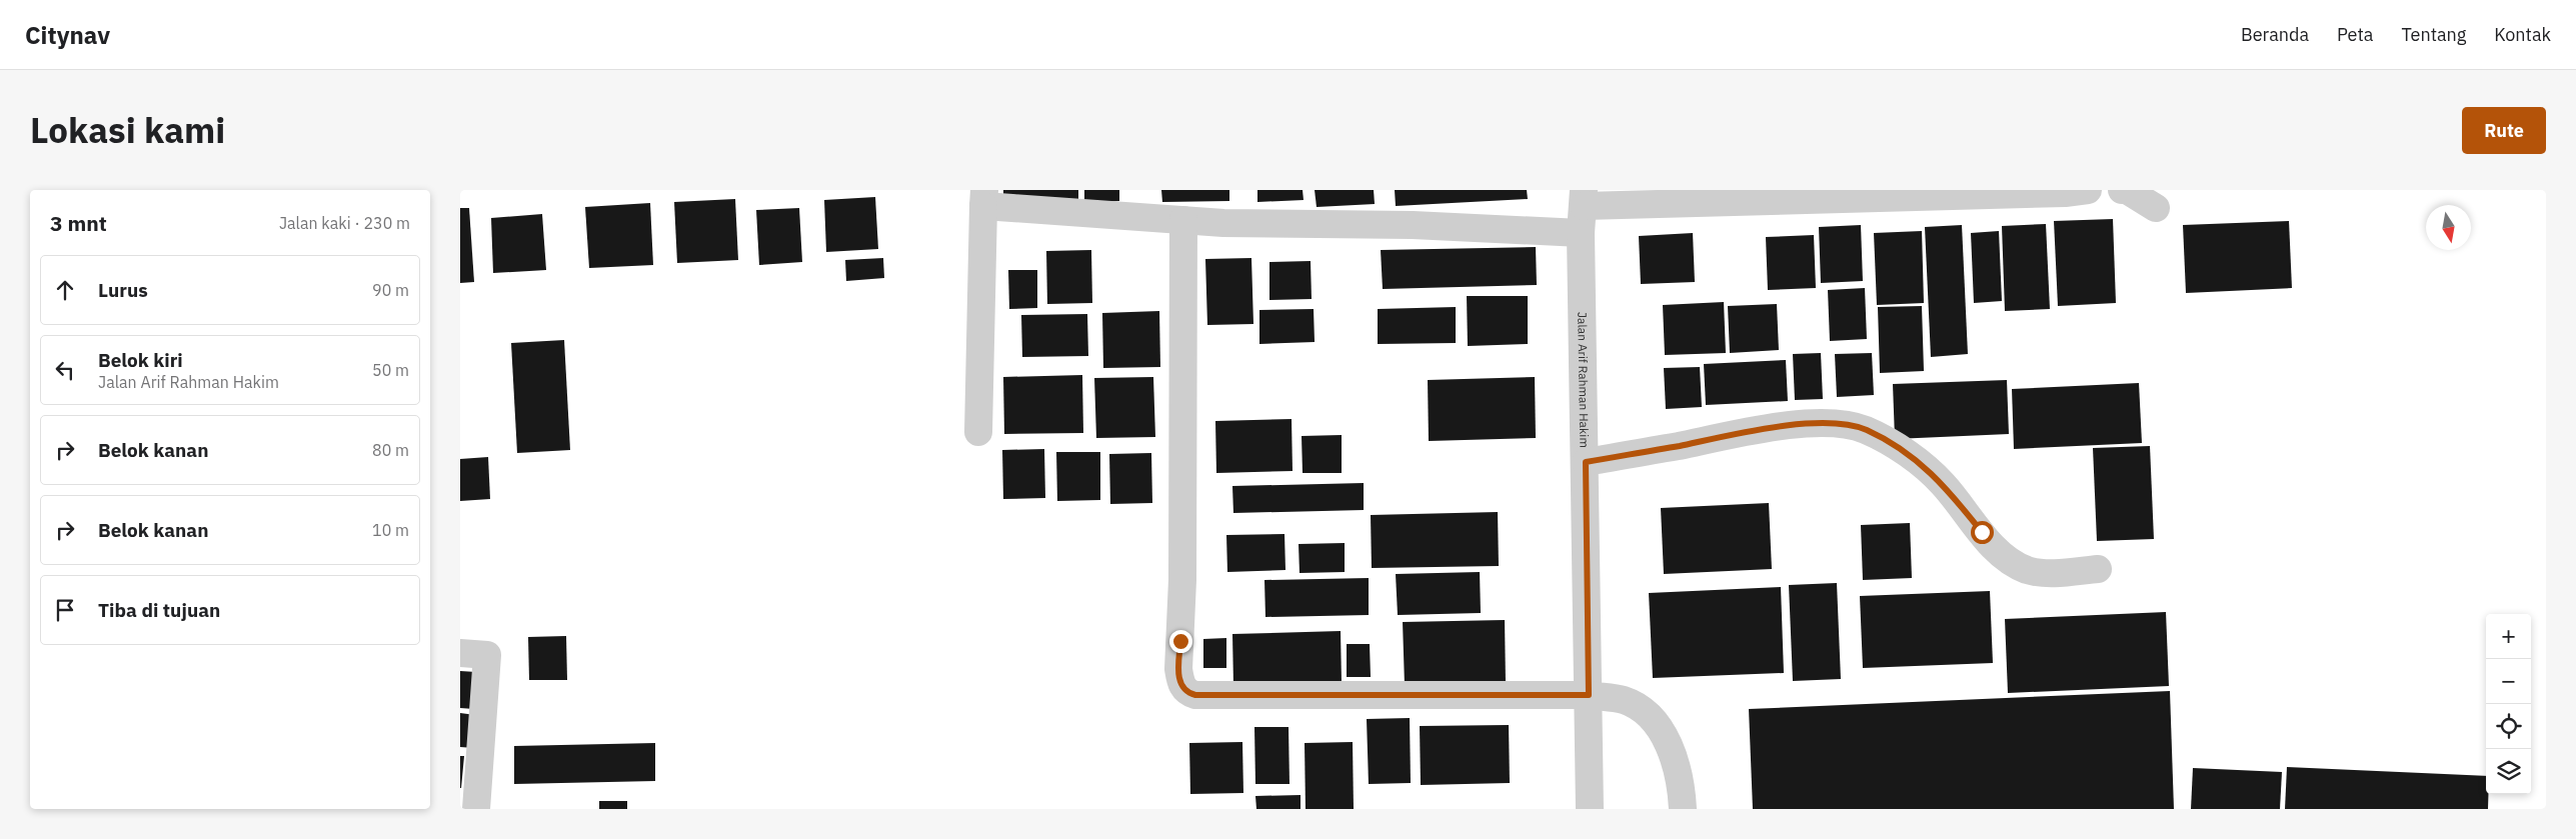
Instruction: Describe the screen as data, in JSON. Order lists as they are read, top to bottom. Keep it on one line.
{"streets":{"street":["Jalan Arif Rahman Hakim"]},"north":"bottom","page":{"header":"Citynav","nav":["Beranda","Peta","Tentang","Kontak"],"title":"Lokasi kami","buttons":"Rute","heading":["3 mnt","Jalan kaki · 230 m"],"list":[["Lurus","90 m"],["Belok kiri","Jalan Arif Rahman Hakim","50 m"],["Belok kanan","80 m"],["Belok kanan","10 m"],"Tiba di tujuan"],"map_buttons":["+","−"]}}
